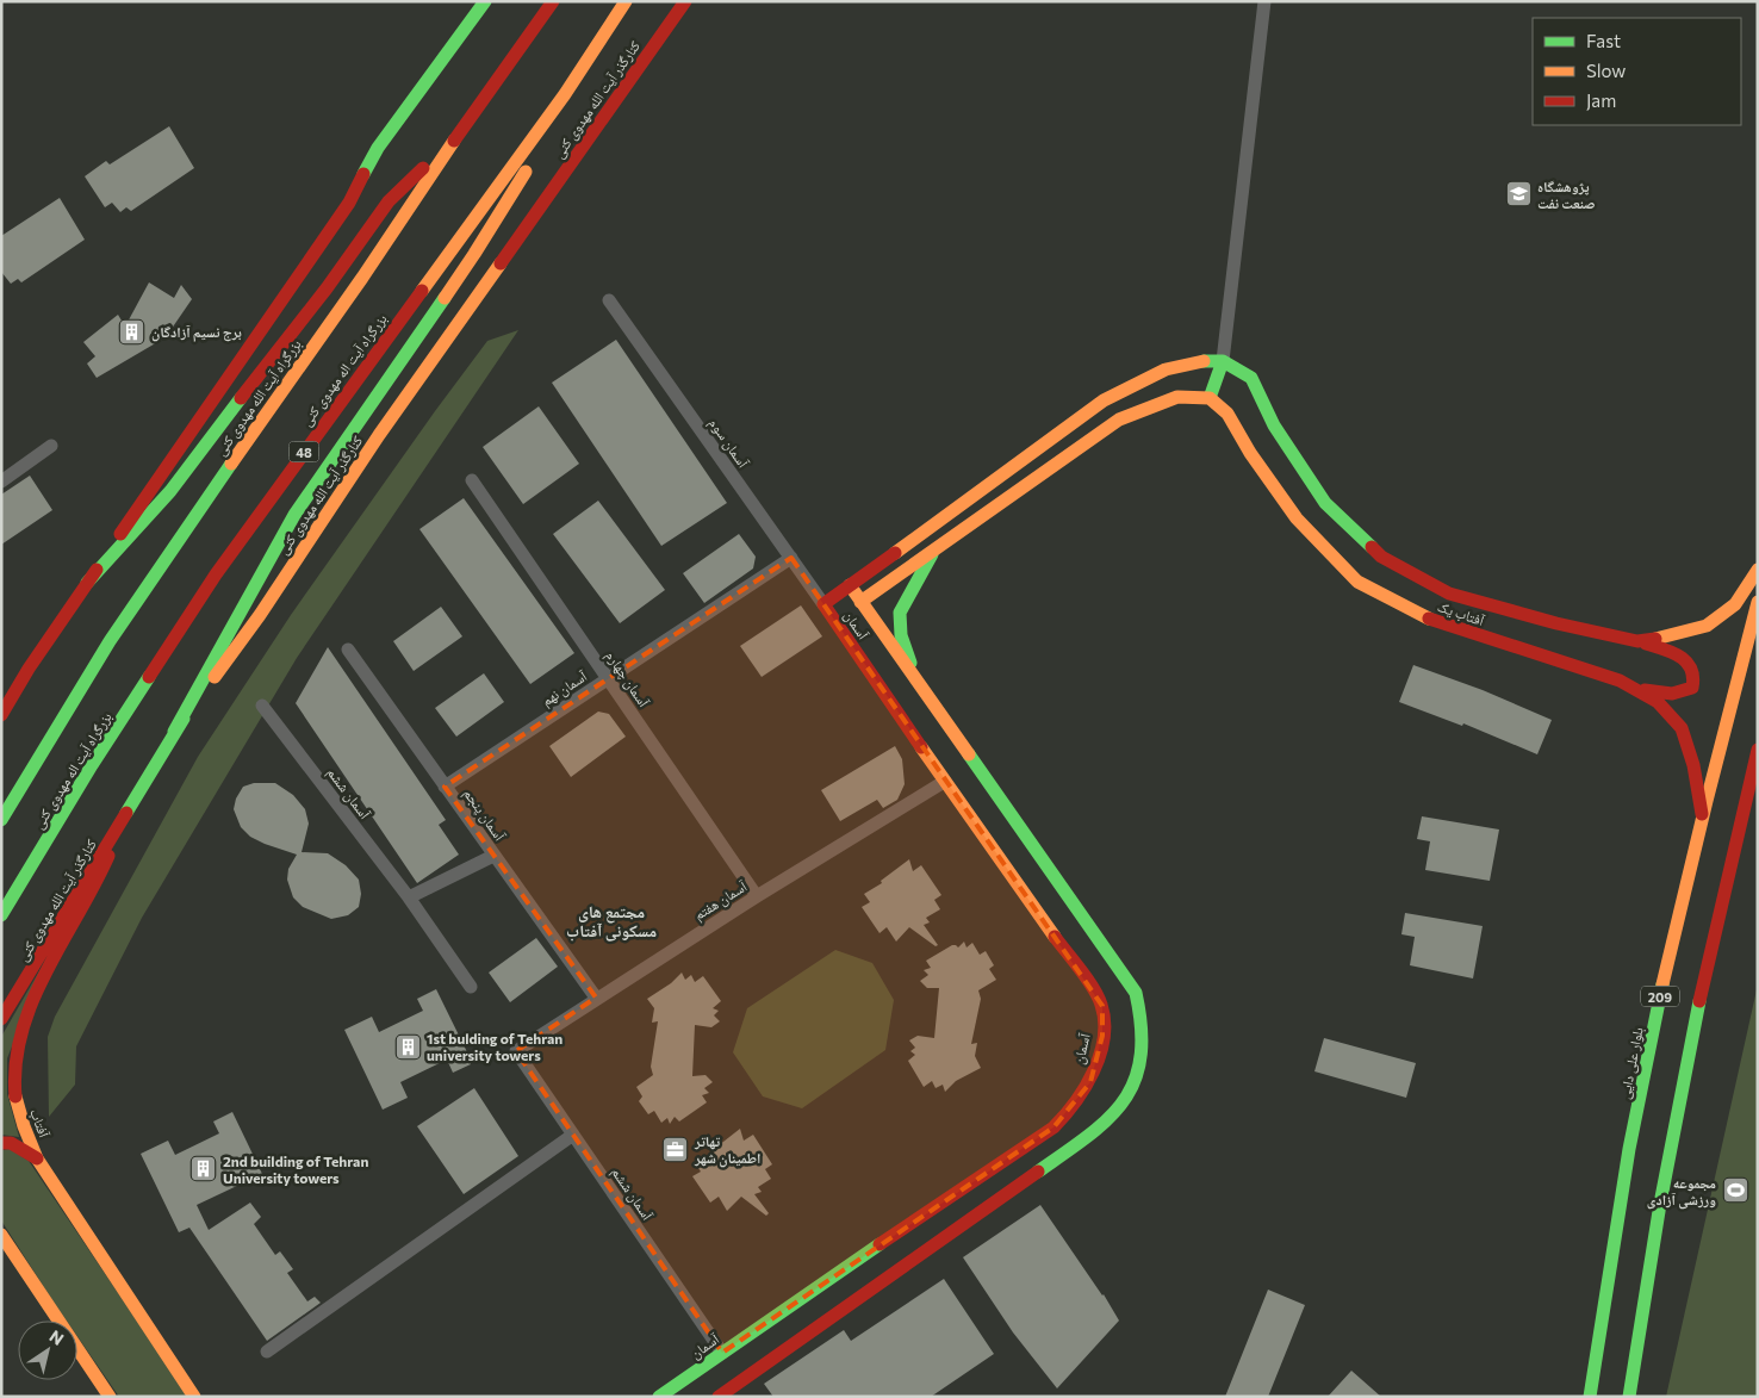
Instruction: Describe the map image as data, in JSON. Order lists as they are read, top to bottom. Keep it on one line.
{"streets":{"main road":["کنارگذر آیت الله مهدوی کنی","بزرگراه آیت اله مهدوی کنی","بزرگراه آیت الله مهدوی کنی","48","آفتاب یک","آسمان","209","بلوار علی دایی","آفتاب"],"street":["آسمان سوم","آسمان چهارم","آسمان نهم","آسمان ششم","آسمان پنجم","آسمان هفتم"]},"crossings":[["کنارگذر آیت الله مهدوی کنی","آفتاب"],["آسمان سوم","آسمان"],["آسمان سوم","آسمان نهم"],["آفتاب یک","آسمان"],["آفتاب یک","بلوار علی دایی"],["آسمان","آسمان ششم"],["آسمان","آسمان هفتم"],["آسمان چهارم","آسمان نهم"],["آسمان چهارم","آسمان هفتم"],["آسمان نهم","آسمان پنجم"],["آسمان ششم","آسمان هفتم"],["آسمان پنجم","آسمان هفتم"]],"districts":["مجتمع های مسکونی آفتاب"],"places":{"school or university":["پژوهشگاه صنعت نفت"],"building":["برج نسیم آزادگان","1st bulding of Tehran university towers","2nd building of Tehran University towers"],"office":["تهاتر اطمینان شهر"],"sports":["مجموعه ورزشی آزادی"]},"legend":["Fast","Slow","Jam"],"north":"top right"}
